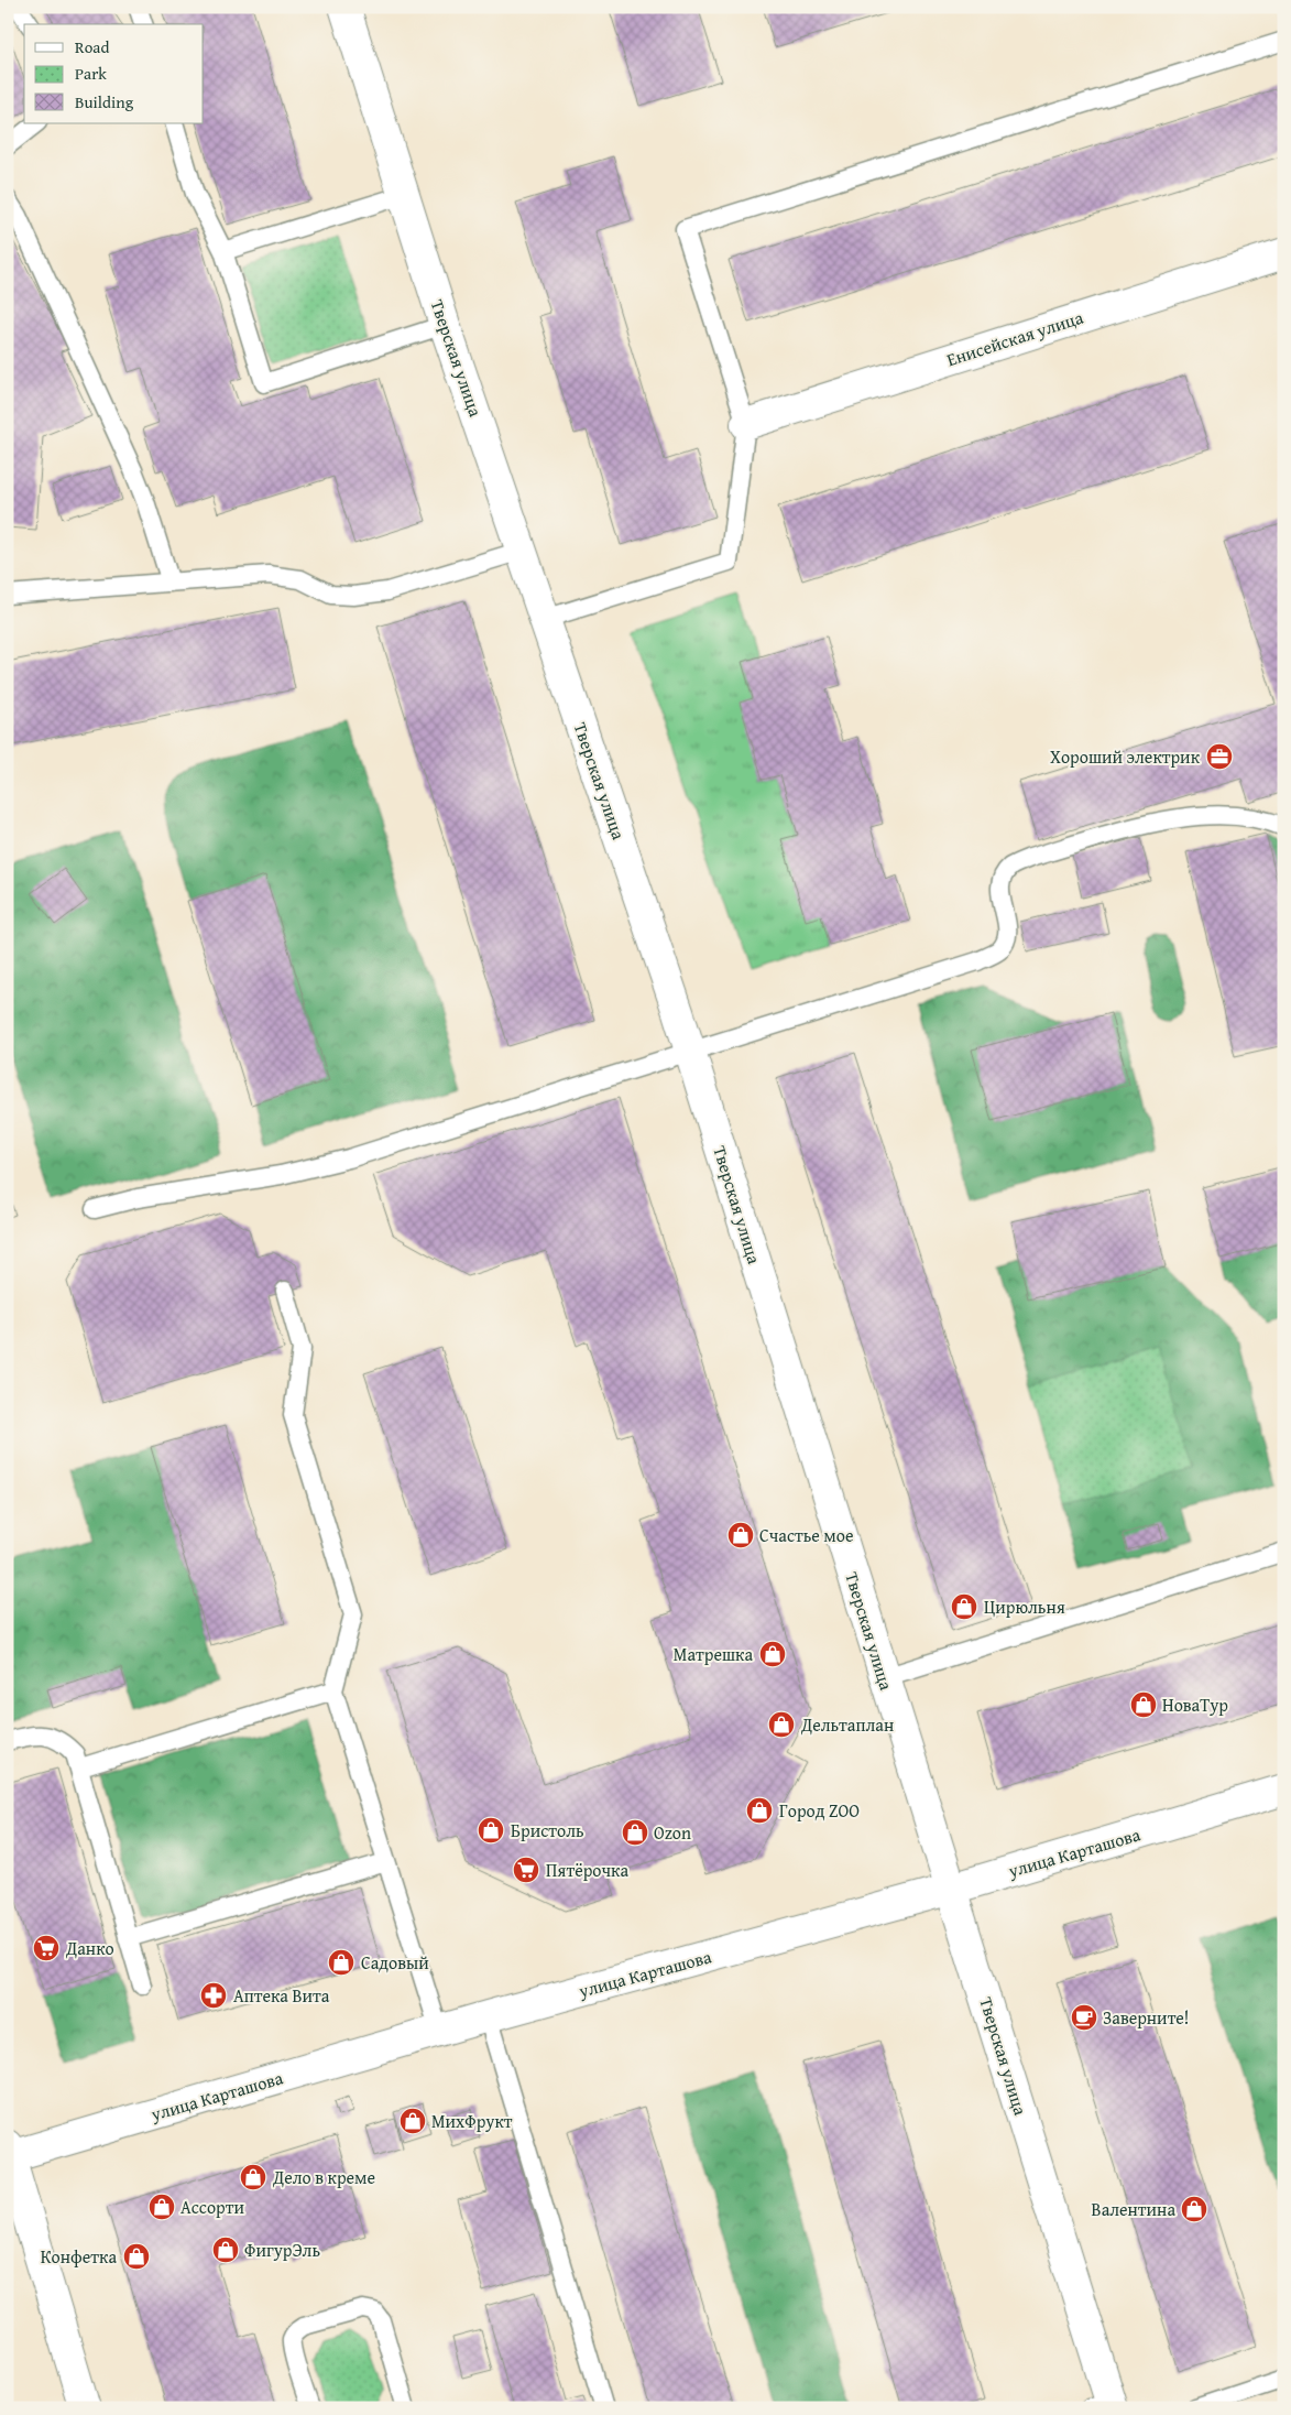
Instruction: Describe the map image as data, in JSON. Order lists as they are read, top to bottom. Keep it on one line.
{"streets":{"street":["Енисейская улица","Тверская улица","улица Карташова"]},"crossings":[["Тверская улица","улица Карташова"]],"places":{"office":["Хороший электрик"],"shop":["Счастье мое","Цирюльня","Матрешка","НоваТур","Дельтаплан","Город ZOO","Бристоль","Ozon","Садовый","МихФрукт","Дело в креме","Ассорти","Валентина","ФигурЭль","Конфетка"],"supermarket":["Пятёрочка","Данко"],"pharmacy":["Аптека Вита"],"cafe":["Заверните!"]},"legend":["Road","Park","Building"]}
